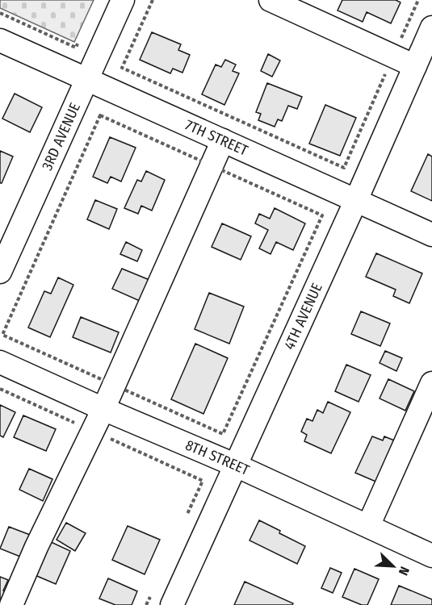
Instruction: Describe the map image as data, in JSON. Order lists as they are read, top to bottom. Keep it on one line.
{"streets":{"street":["3RD AVENUE","7TH STREET","4TH AVENUE","8TH STREET"]},"crossings":[["3RD AVENUE","7TH STREET"],["7TH STREET","4TH AVENUE"],["4TH AVENUE","8TH STREET"]],"north":"bottom right"}
